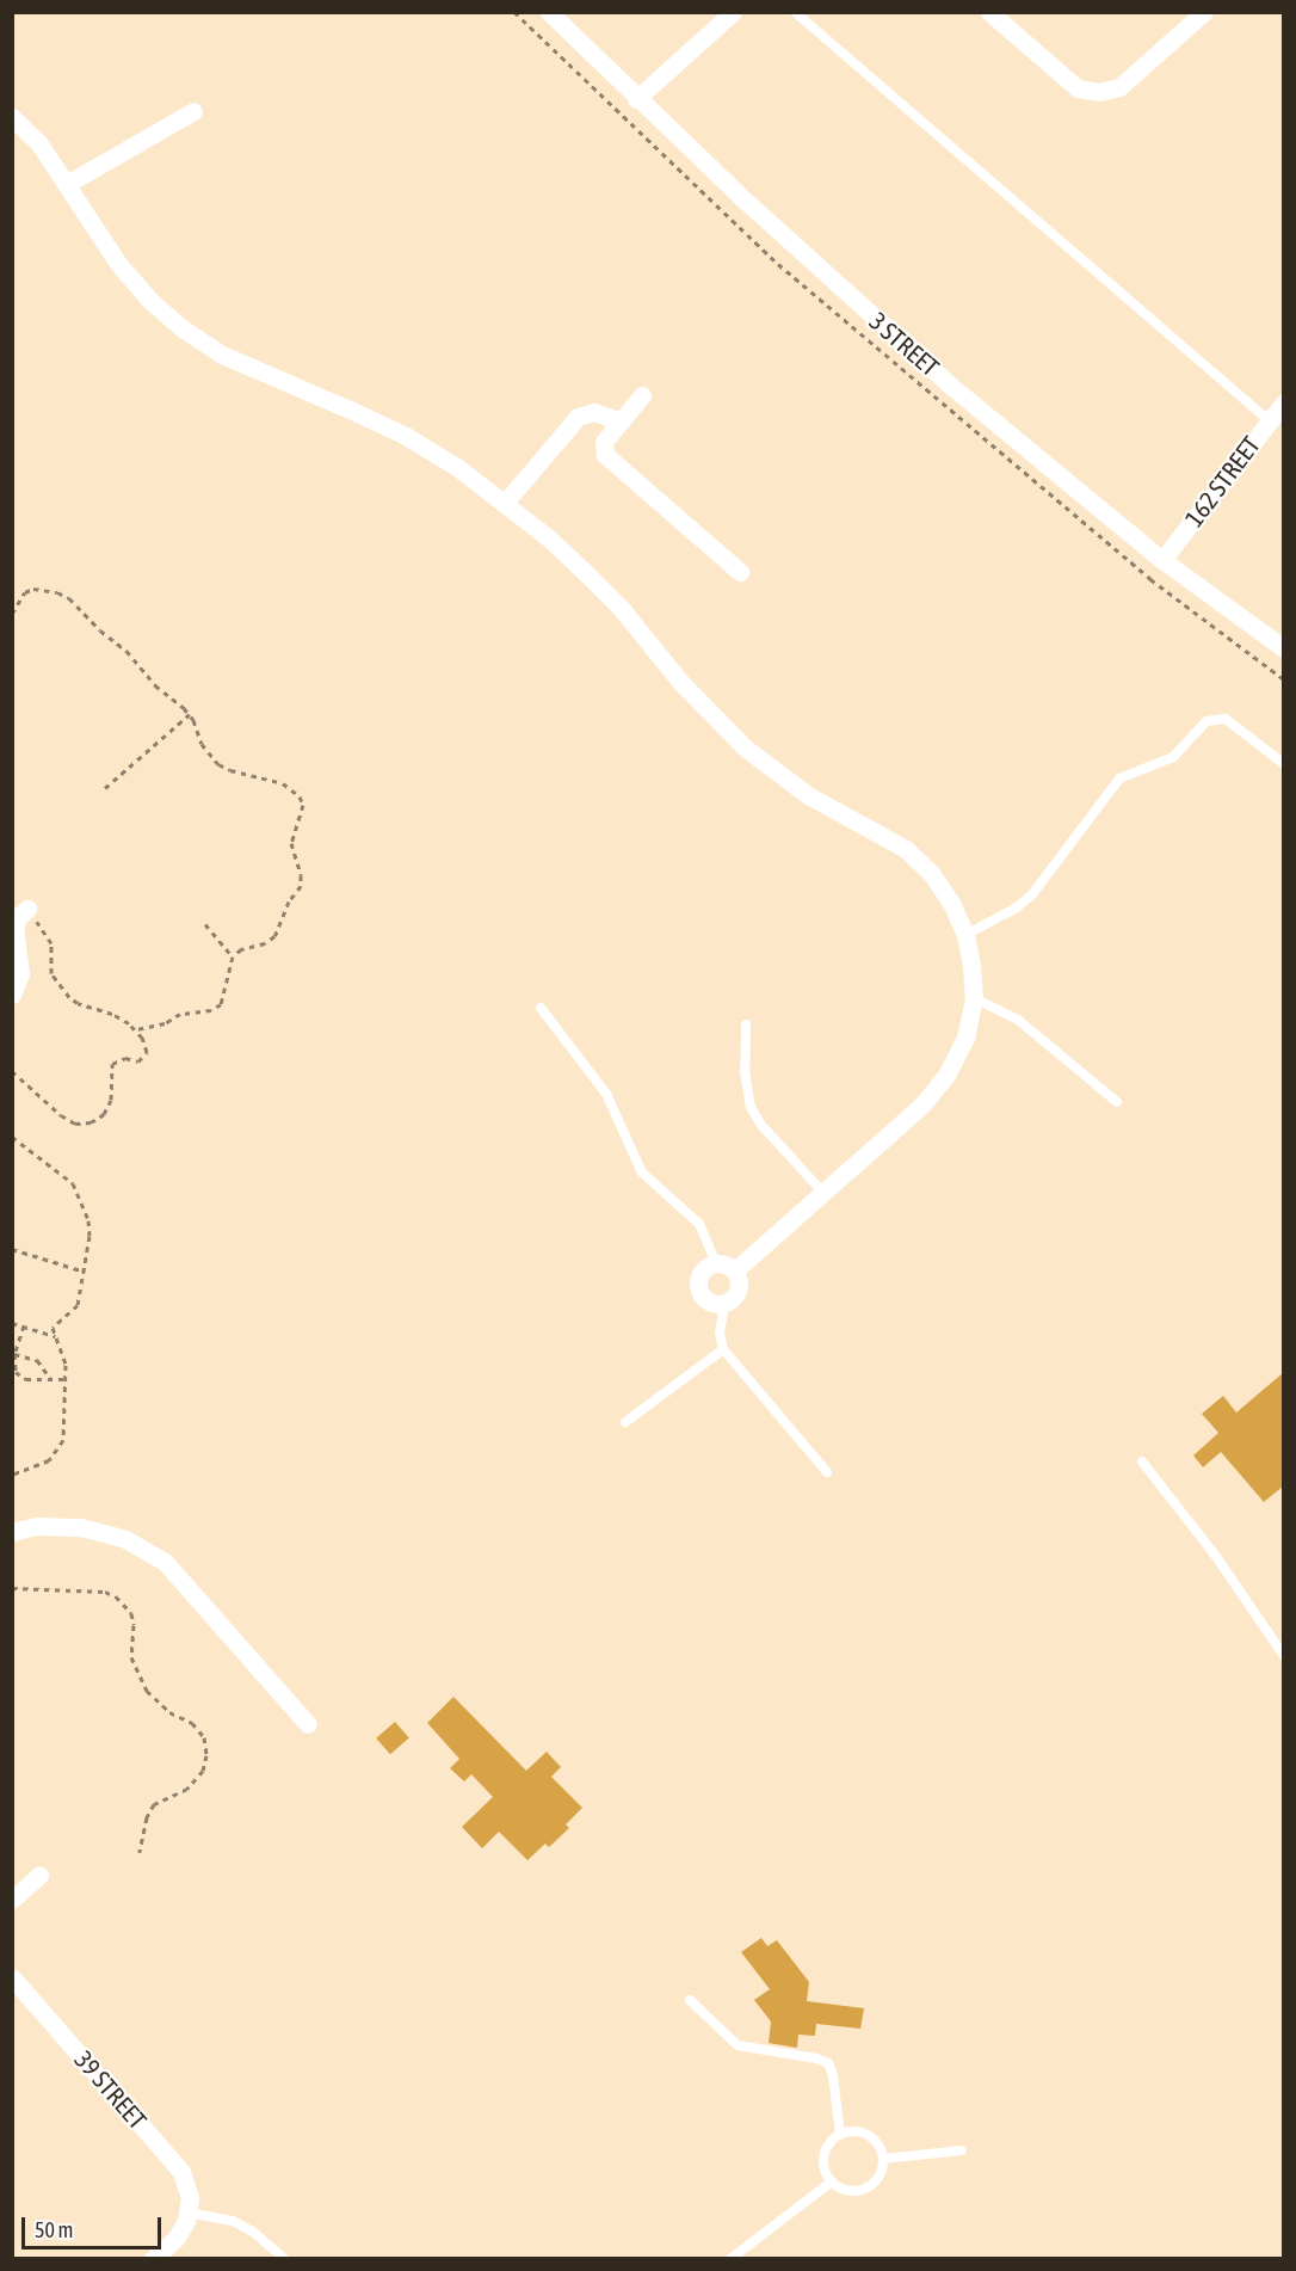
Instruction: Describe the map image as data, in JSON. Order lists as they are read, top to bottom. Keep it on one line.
{"streets":{"street":["3 STREET","162 STREET","39 STREET"]},"crossings":[["3 STREET","162 STREET"]],"scale_bar":"50 m"}
